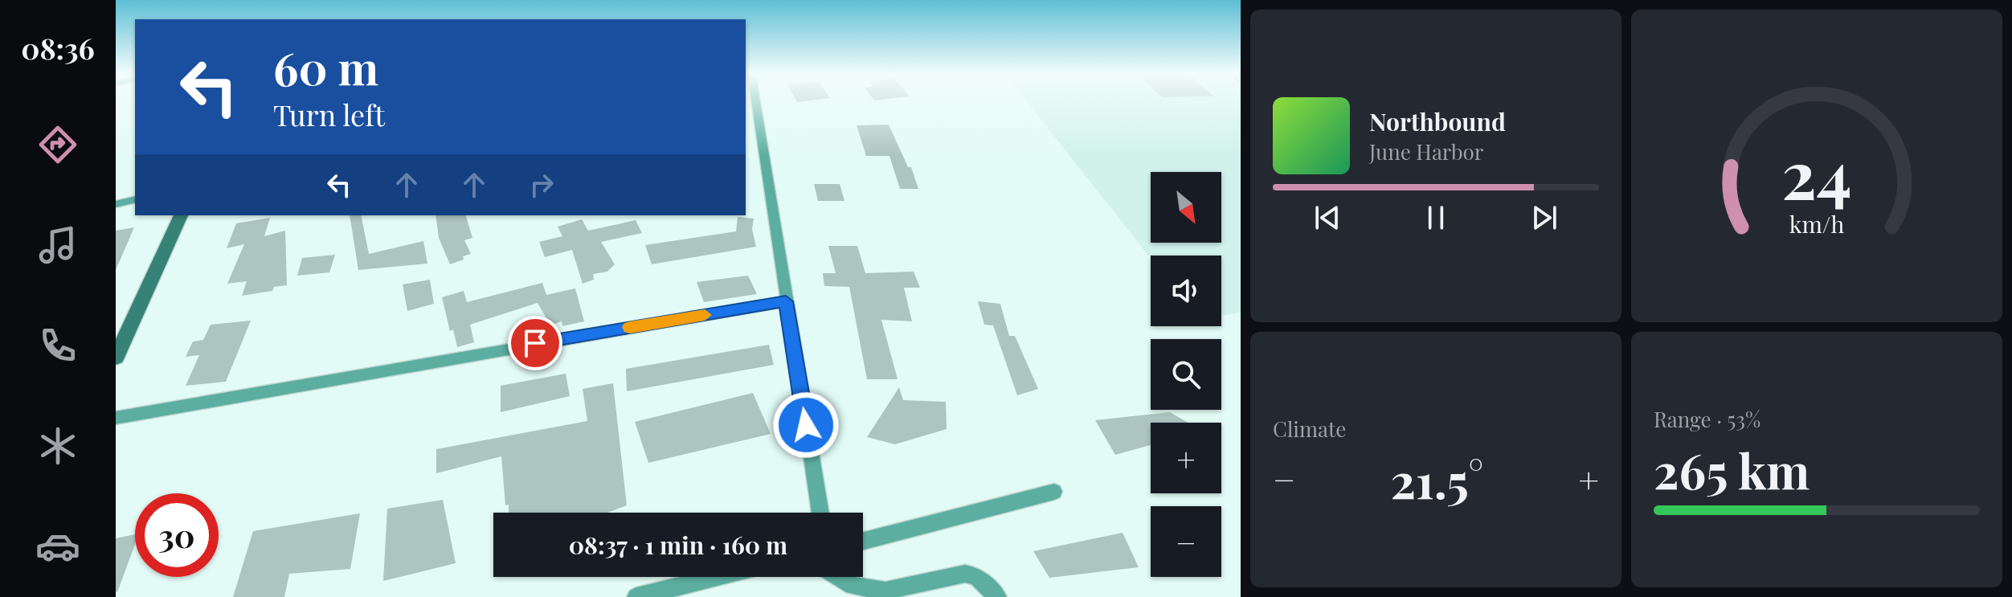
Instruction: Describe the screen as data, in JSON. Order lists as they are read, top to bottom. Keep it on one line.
{"north":"bottom right","page":{"tabs":"08:36","turn":["60 m","Turn left"],"song":["Northbound","June Harbor"],"map_buttons":["+","−"],"tile":["Climate",["Range · 53%","265 km"]],"heat":["−","21.5°","+"],"limit":"30","trip":"08:37 · 1 min · 160 m","gauge":["24","km/h"]}}
